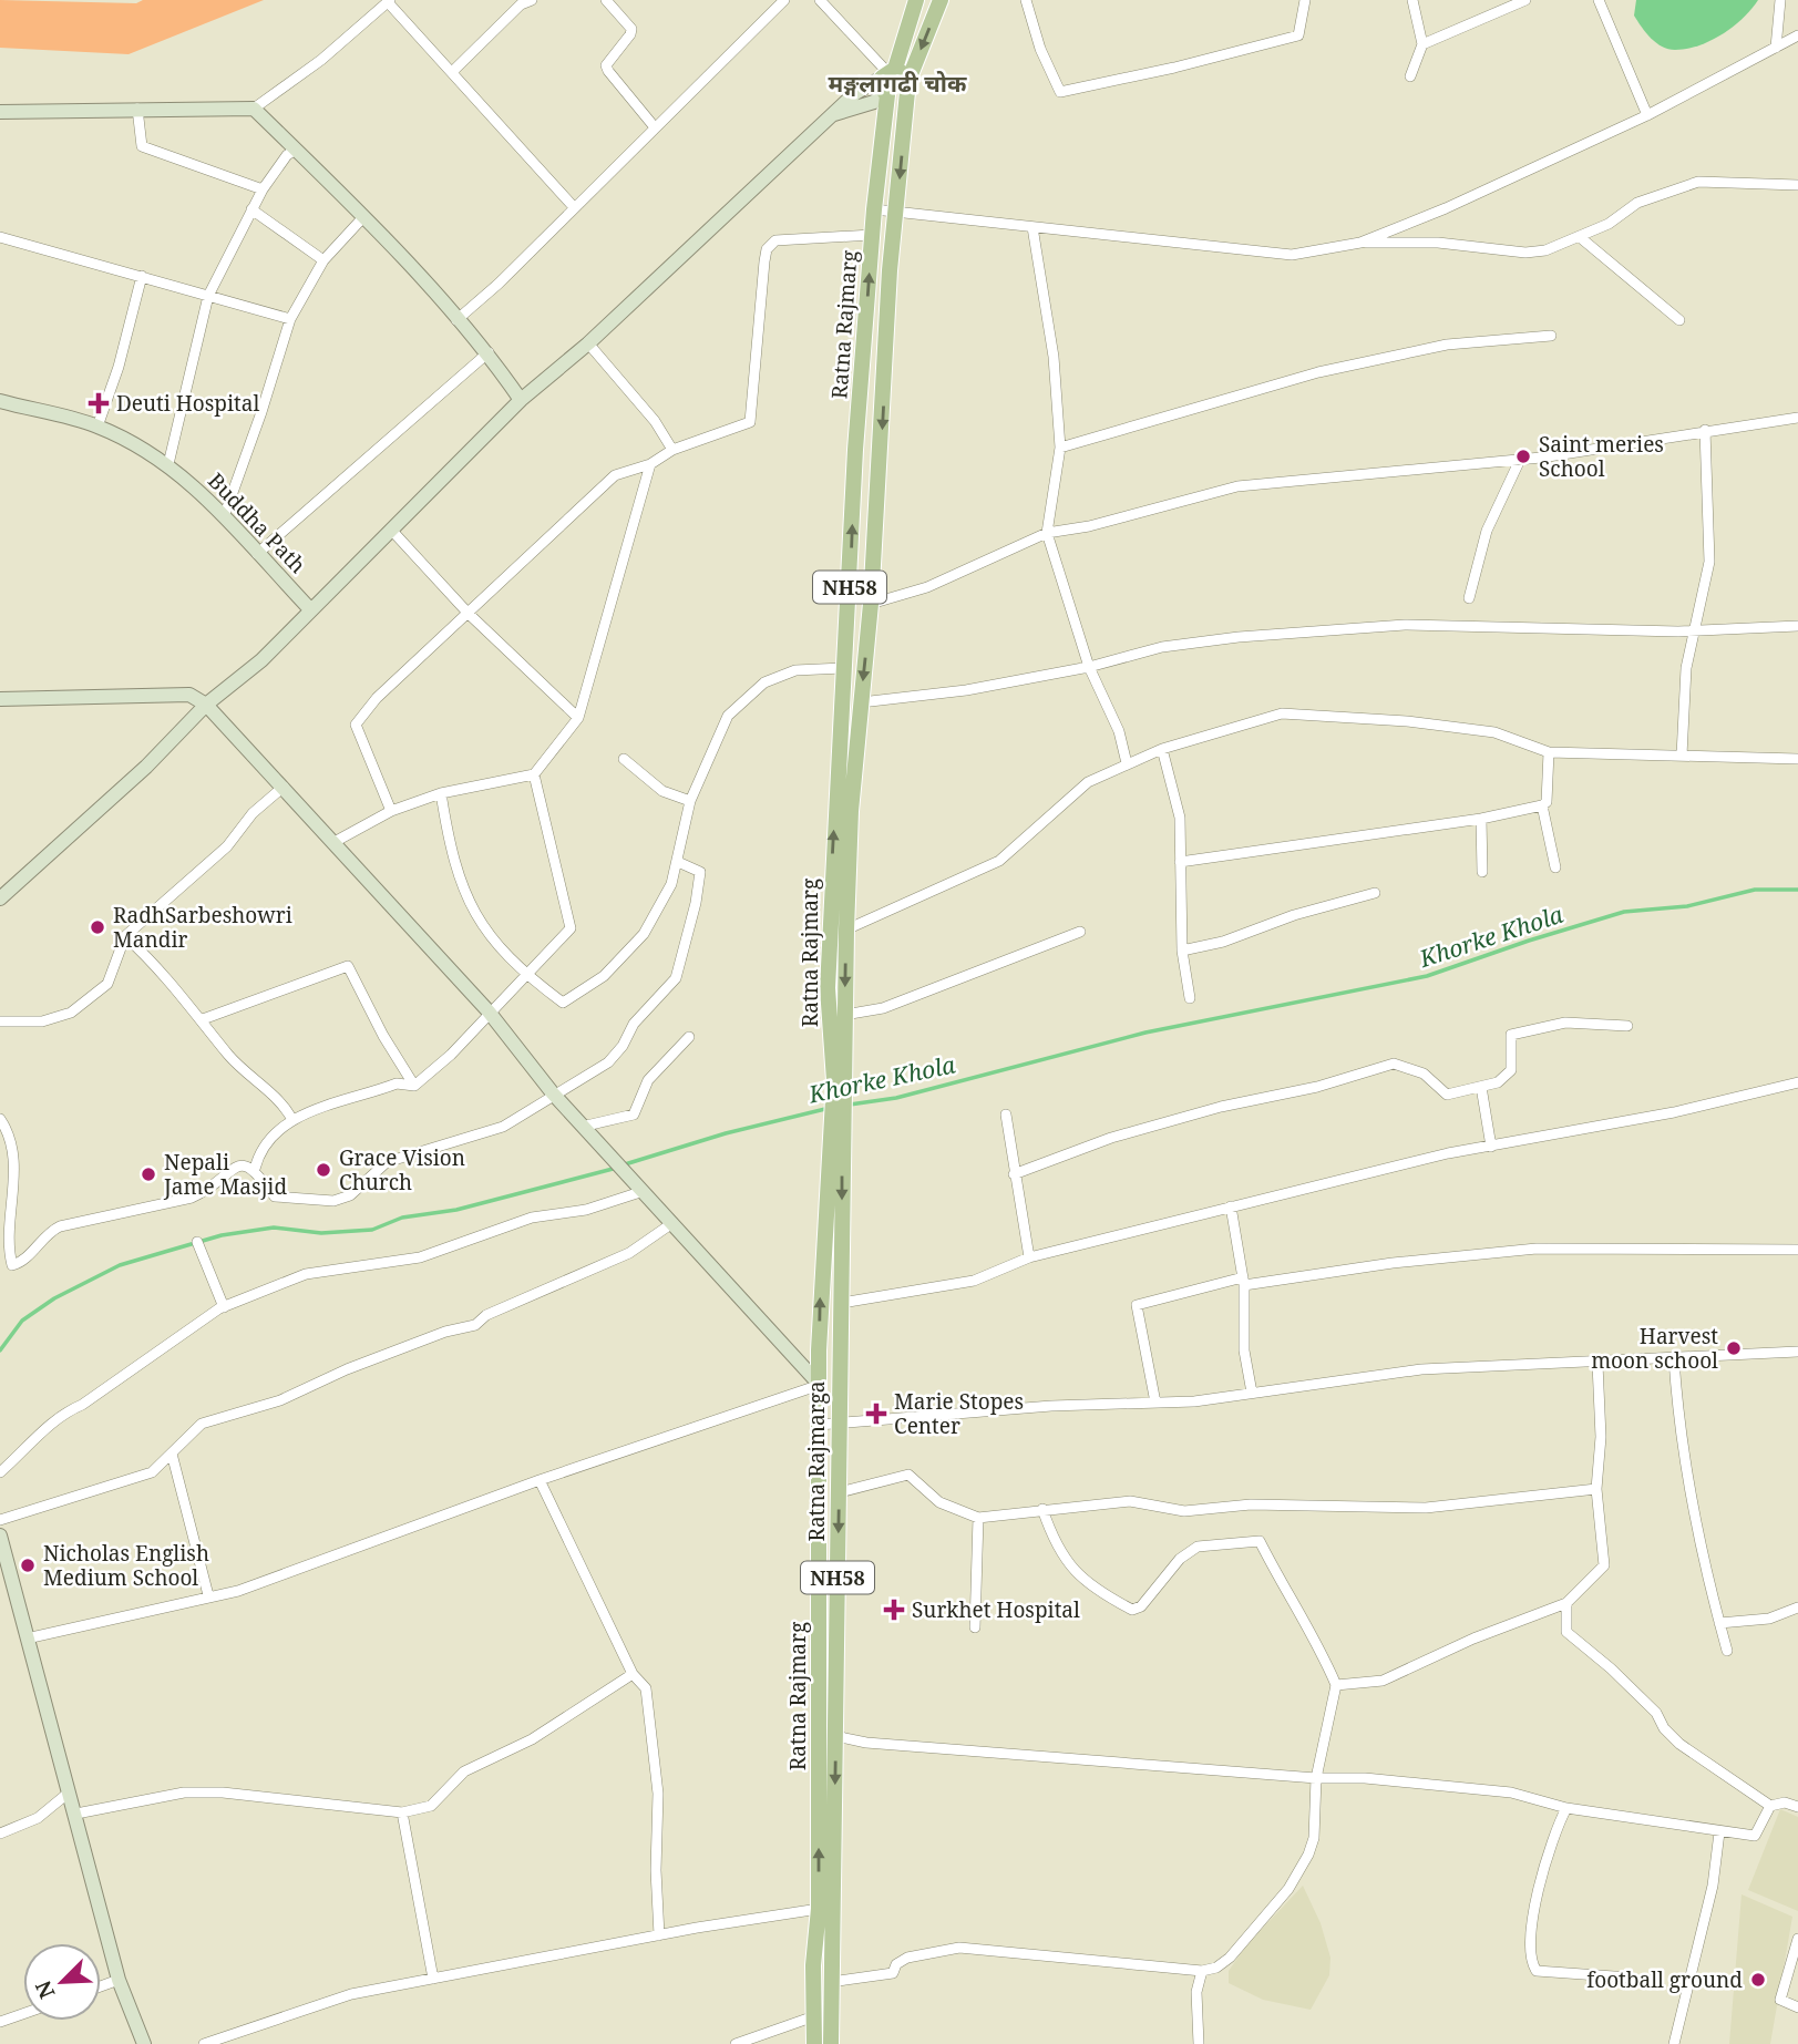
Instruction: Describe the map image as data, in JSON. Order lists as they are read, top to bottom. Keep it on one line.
{"streets":{"main road":["Ratna Rajmarg","Buddha Path","NH58","Ratna Rajmarga"]},"crossings":[["Ratna Rajmarg","Ratna Rajmarga"]],"one_way":["Ratna Rajmarga"],"districts":["मङ्गलागढी चोक"],"water":["Khorke Khola"],"places":{"health":["Deuti Hospital","Marie Stopes Center","Surkhet Hospital"],"other":["Saint meries School","RadhSarbeshowri Mandir","Grace Vision Church","Nepali Jame Masjid","Harvest moon school","Nicholas English Medium School","football ground"]},"north":"bottom left"}
